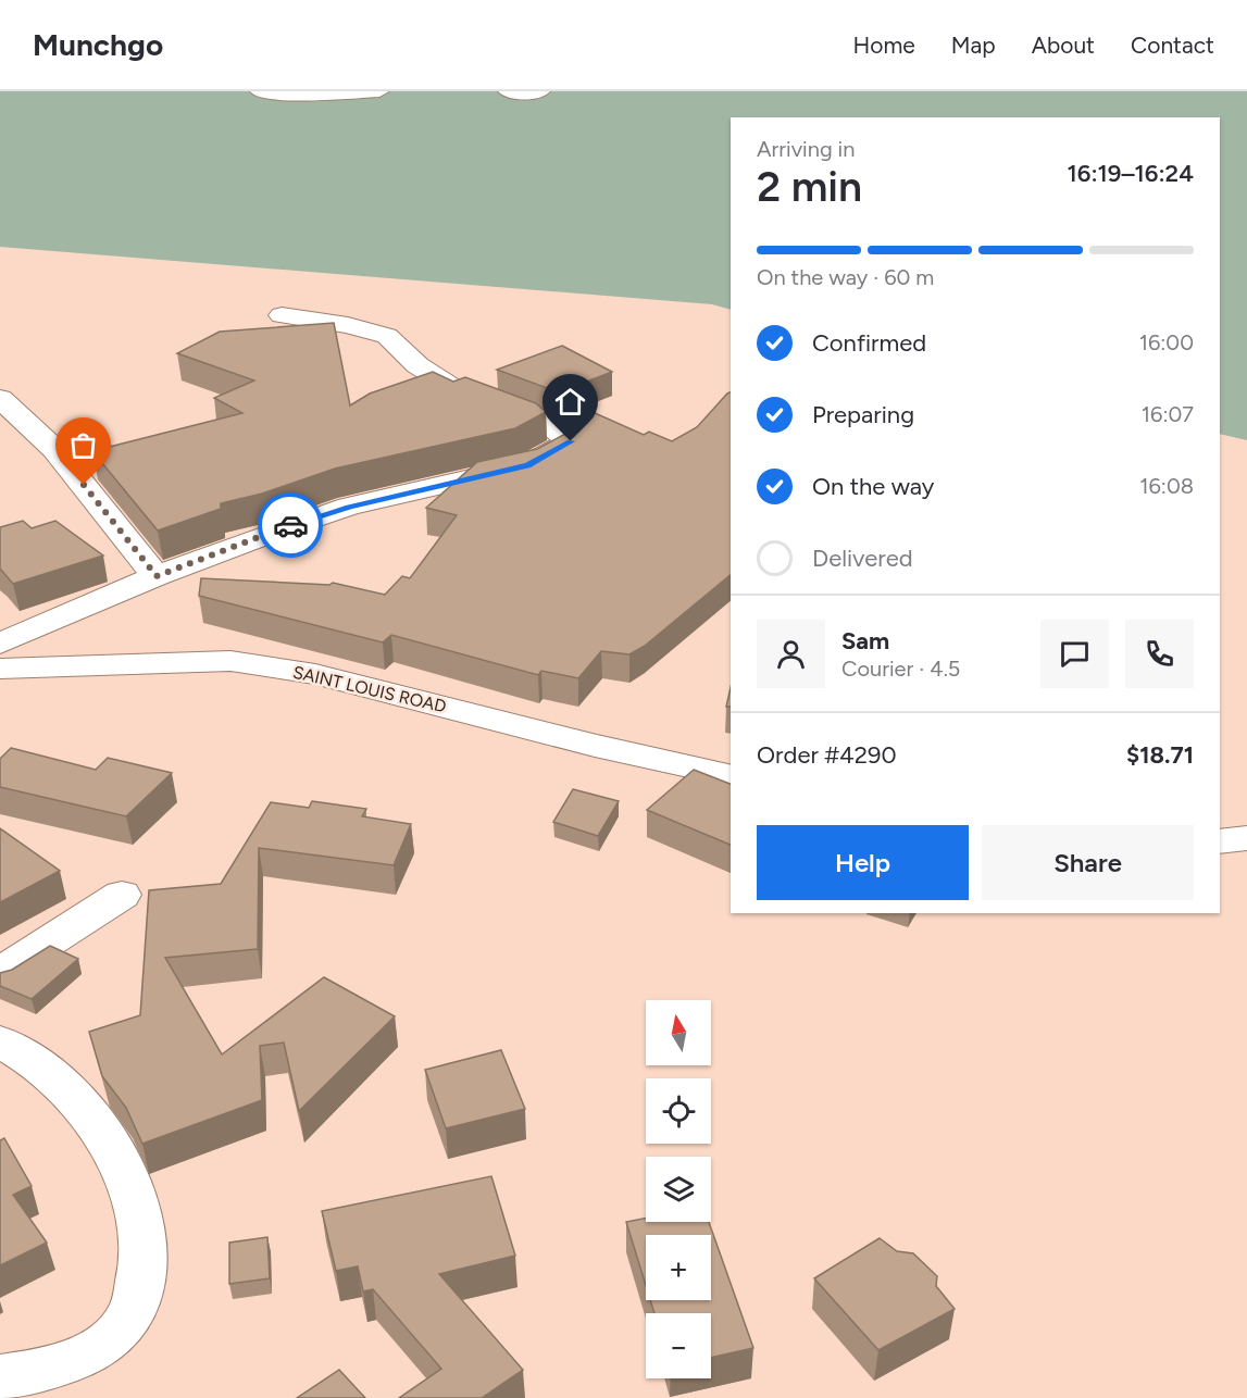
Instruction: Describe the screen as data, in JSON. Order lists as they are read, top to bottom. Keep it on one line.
{"streets":{"street":["SAINT LOUIS ROAD"]},"north":"top","page":{"header":"Munchgo","nav":["Home","Map","About","Contact"],"heading":["2 min","Arriving in","16:19–16:24"],"panel":["Sam","Courier · 4.5","Order #4290","$18.71"],"bar":"On the way · 60 m","list":[["Confirmed","16:00"],["Preparing","16:07"],["On the way","16:08"],"Delivered"],"buttons":["Help","Share"],"map_buttons":["+","−"]}}
